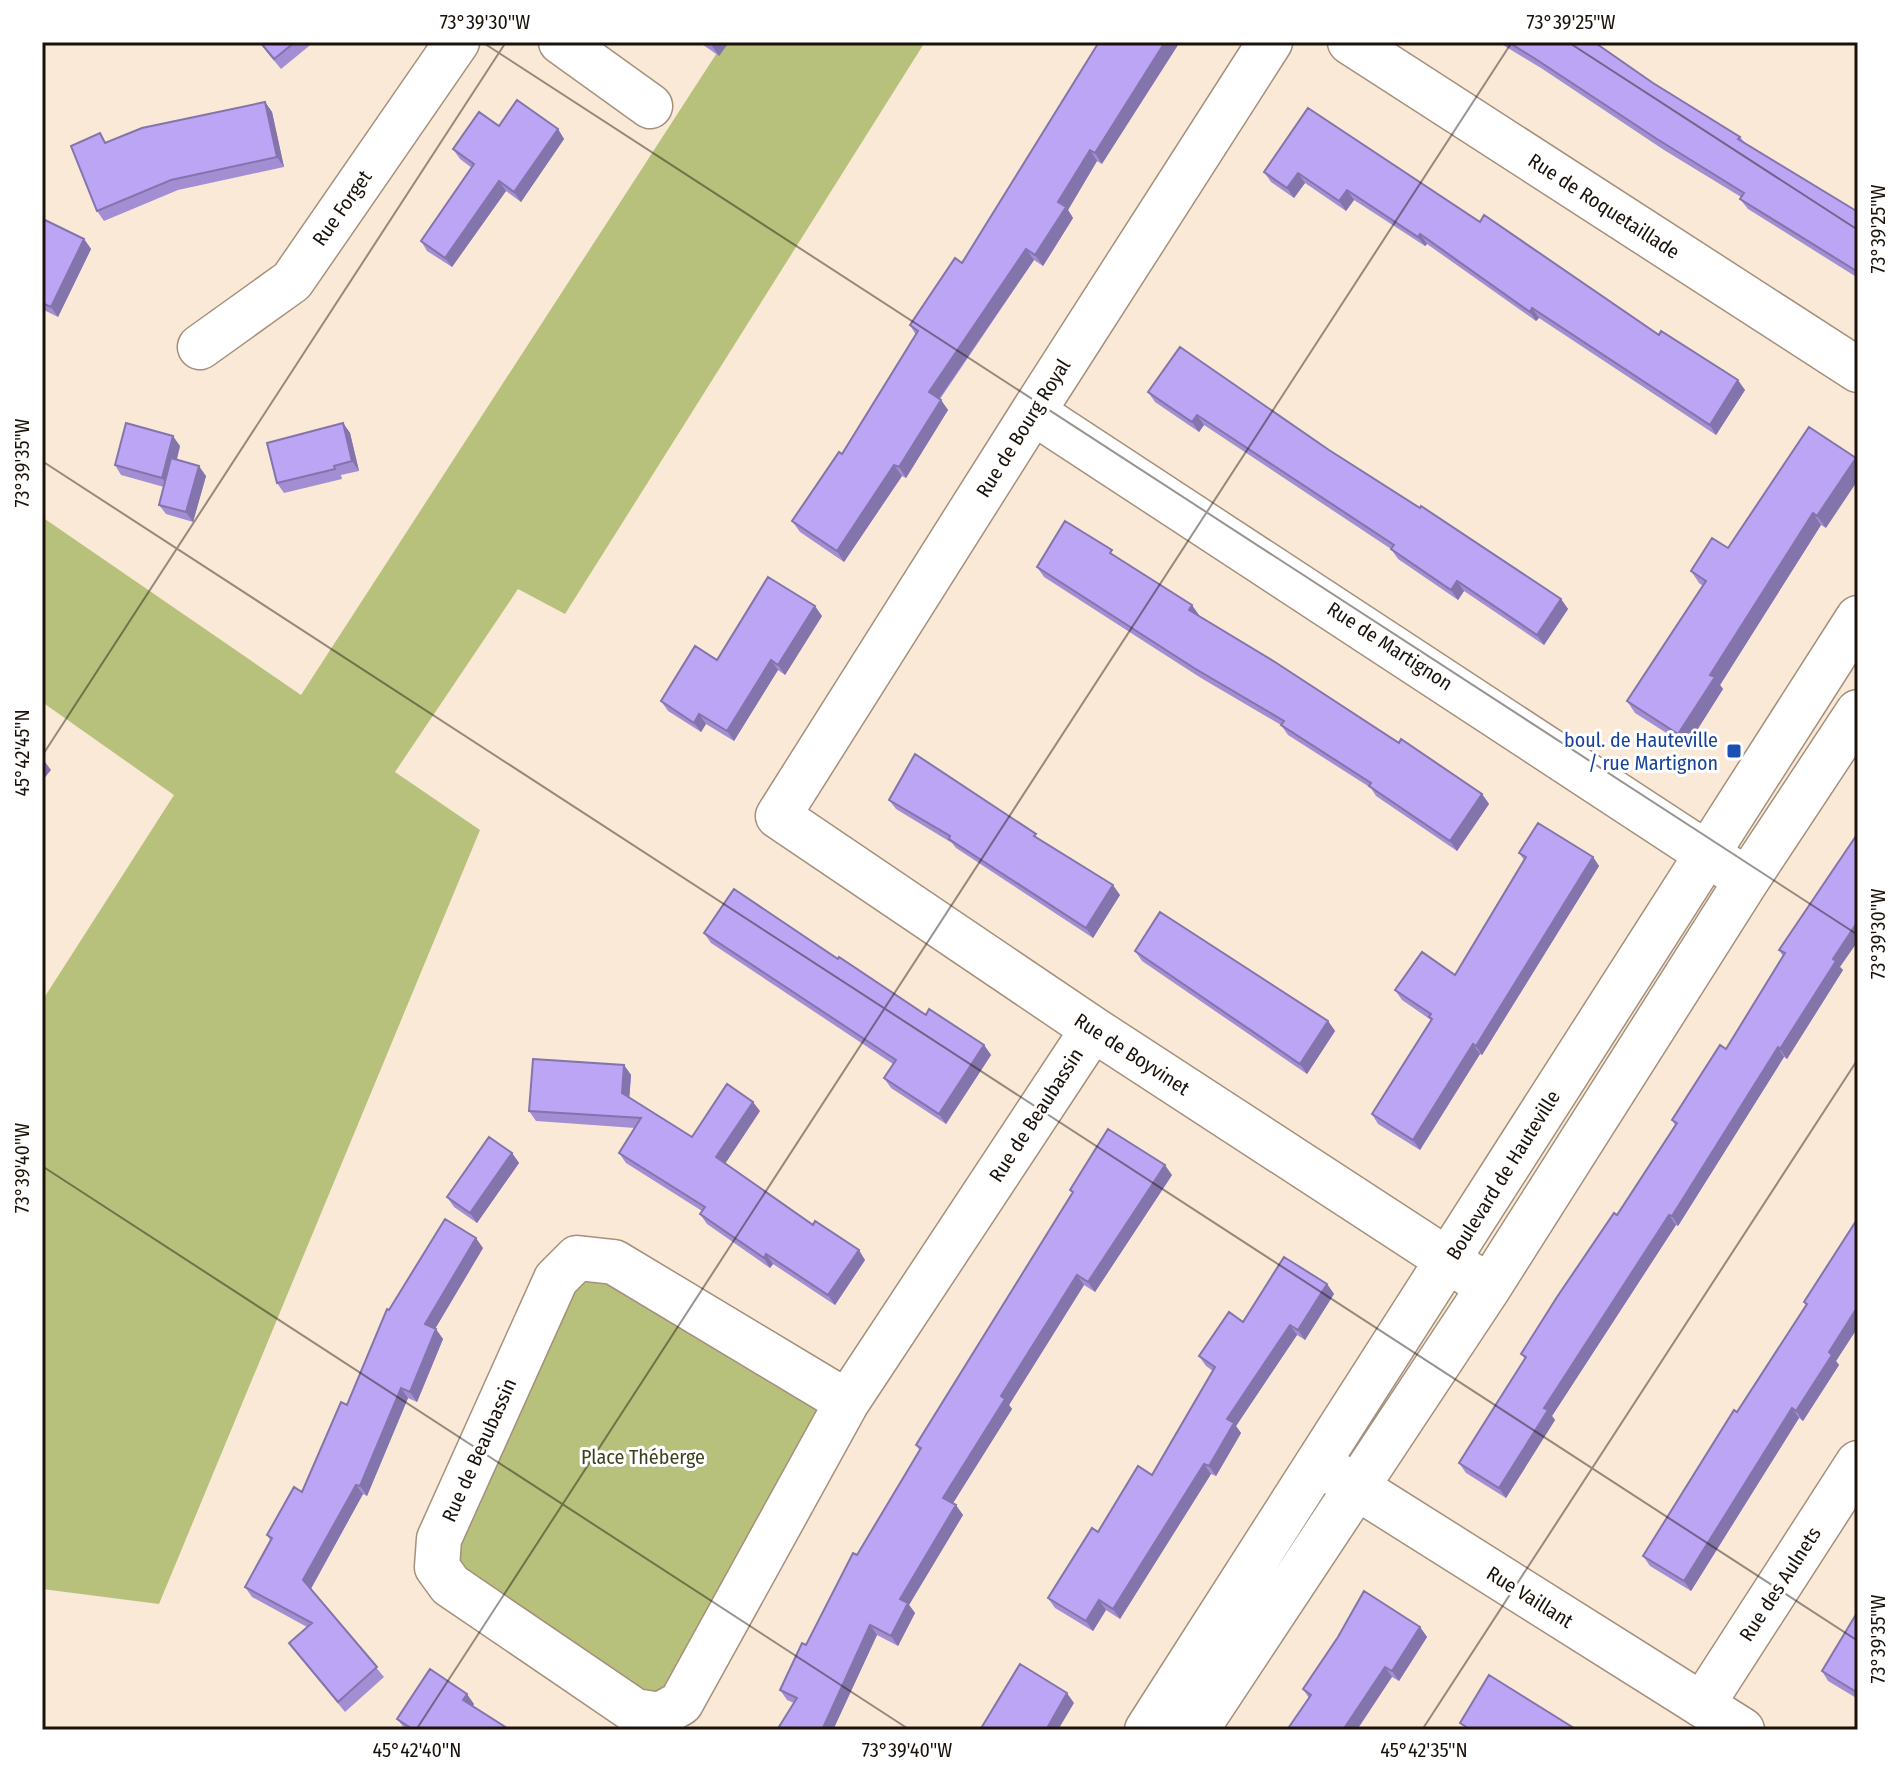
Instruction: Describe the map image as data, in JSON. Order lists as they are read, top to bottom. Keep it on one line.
{"streets":{"street":["Rue de Roquetaillade","Rue Forget","Rue de Bourg Royal","Rue de Martignon","Rue de Boyvinet","Rue de Beaubassin","Boulevard de Hauteville","Rue des Aulnets","Rue Vaillant"]},"crossings":[["Rue de Bourg Royal","Rue de Martignon"],["Rue de Bourg Royal","Rue de Boyvinet"],["Rue de Martignon","Boulevard de Hauteville"],["Rue de Boyvinet","Rue de Beaubassin"],["Rue de Boyvinet","Boulevard de Hauteville"],["Boulevard de Hauteville","Rue Vaillant"],["Rue des Aulnets","Rue Vaillant"]],"parks":["Place Théberge"],"places":{"transit":["boul. de Hauteville / rue Martignon"]},"coordinates":["73°39'30\"W","73°39'25\"W","73°39'35\"W","45°42'45\"N","73°39'40\"W","45°42'40\"N","45°42'35\"N"]}
